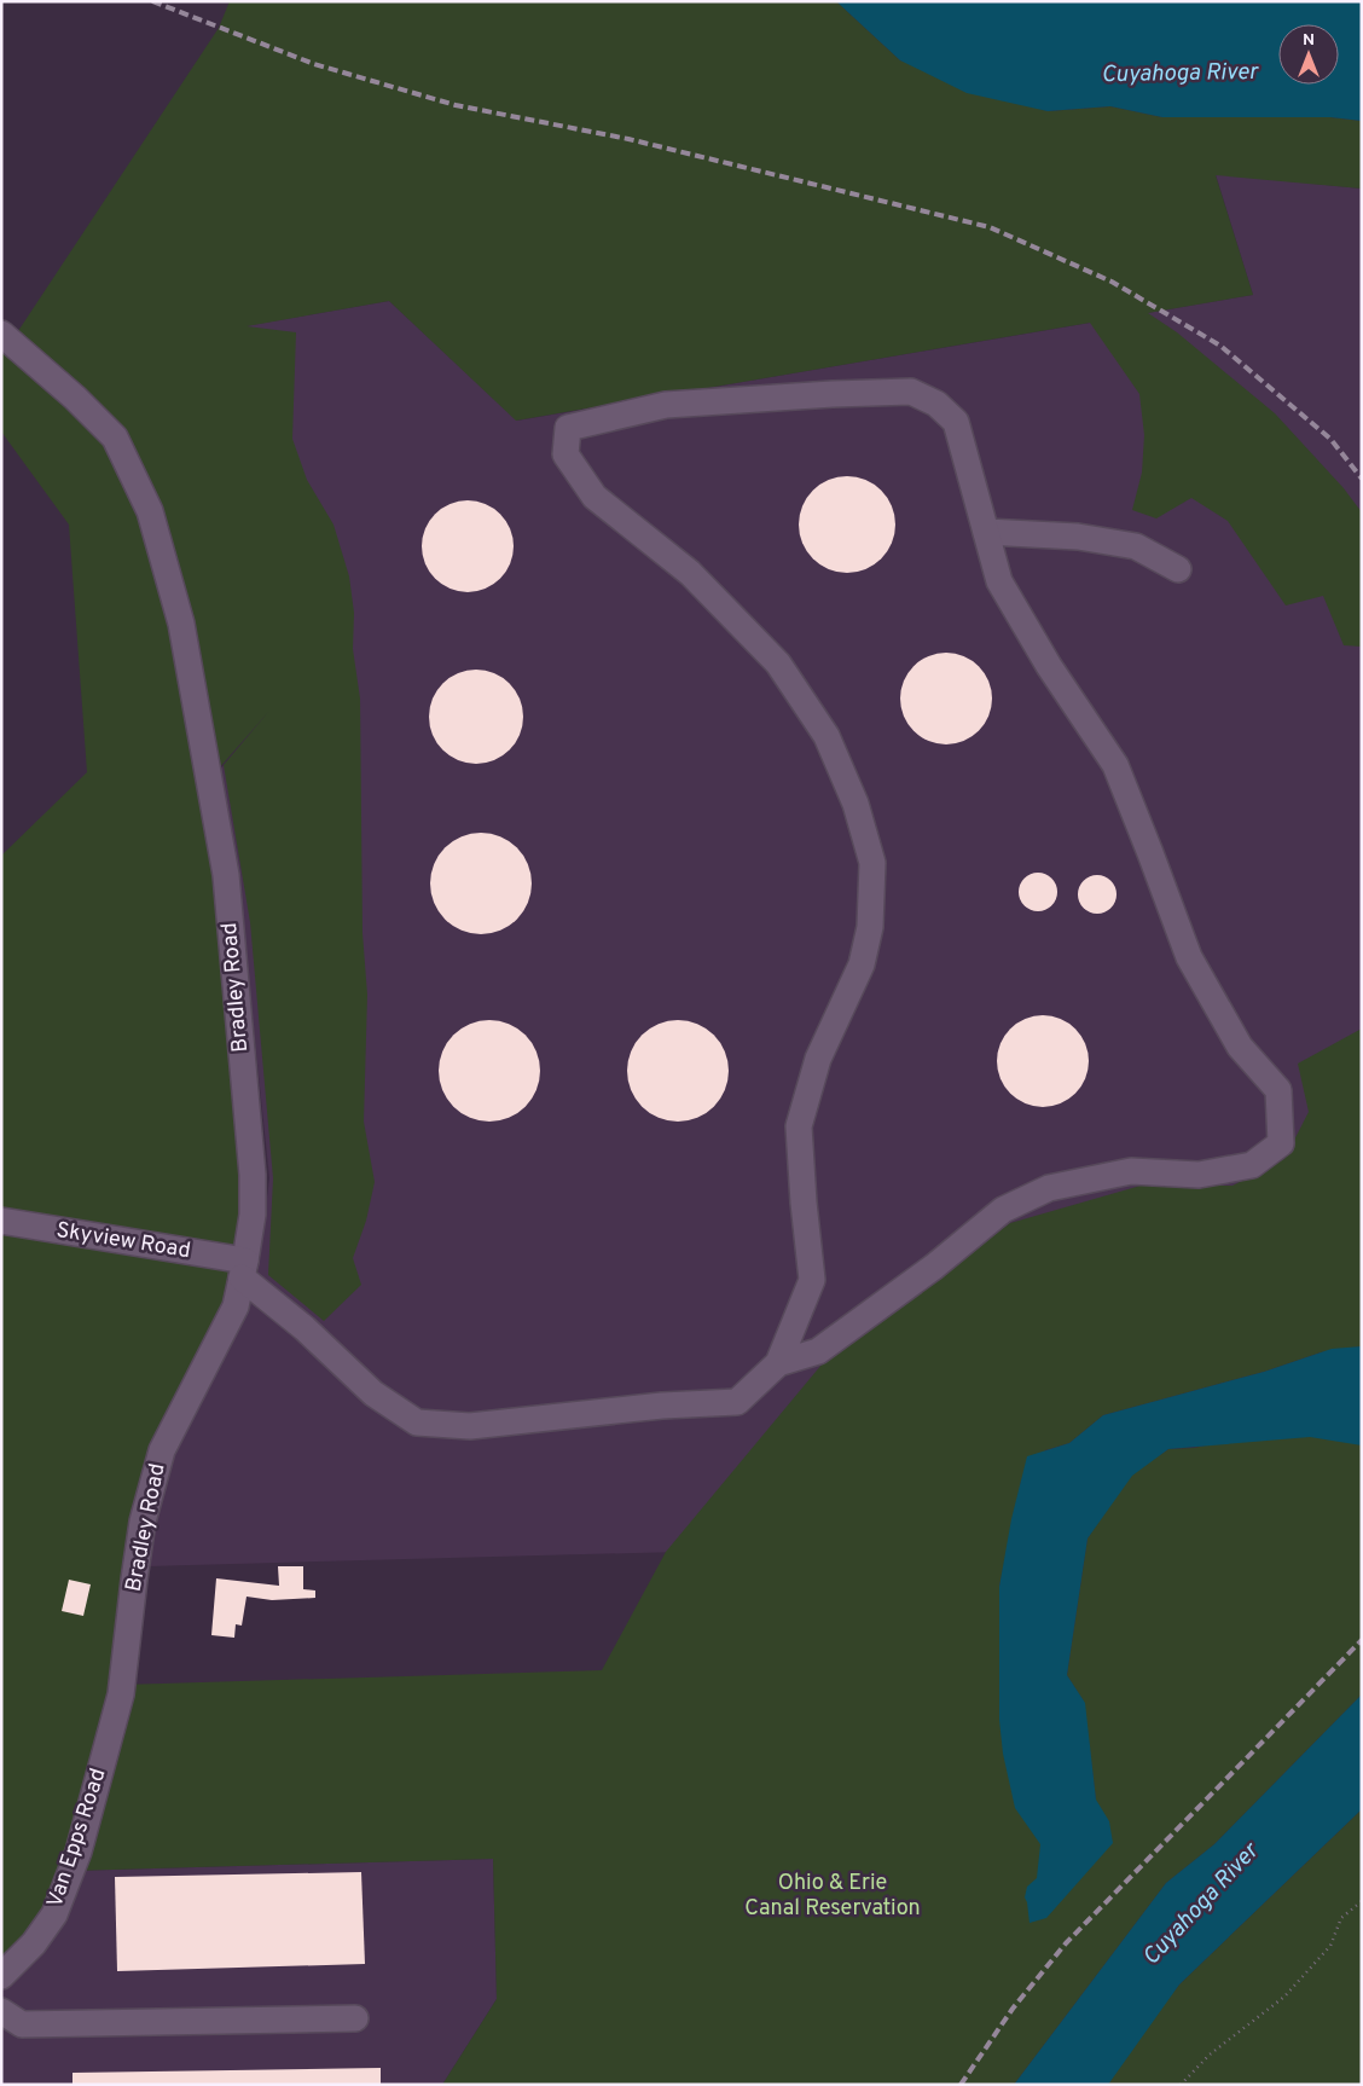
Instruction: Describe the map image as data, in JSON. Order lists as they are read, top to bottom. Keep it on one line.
{"streets":{"street":["Bradley Road","Skyview Road","Van Epps Road"]},"crossings":[["Bradley Road","Skyview Road"],["Bradley Road","Van Epps Road"]],"water":["Cuyahoga River"],"parks":["Ohio & Erie Canal Reservation"],"north":"top"}
